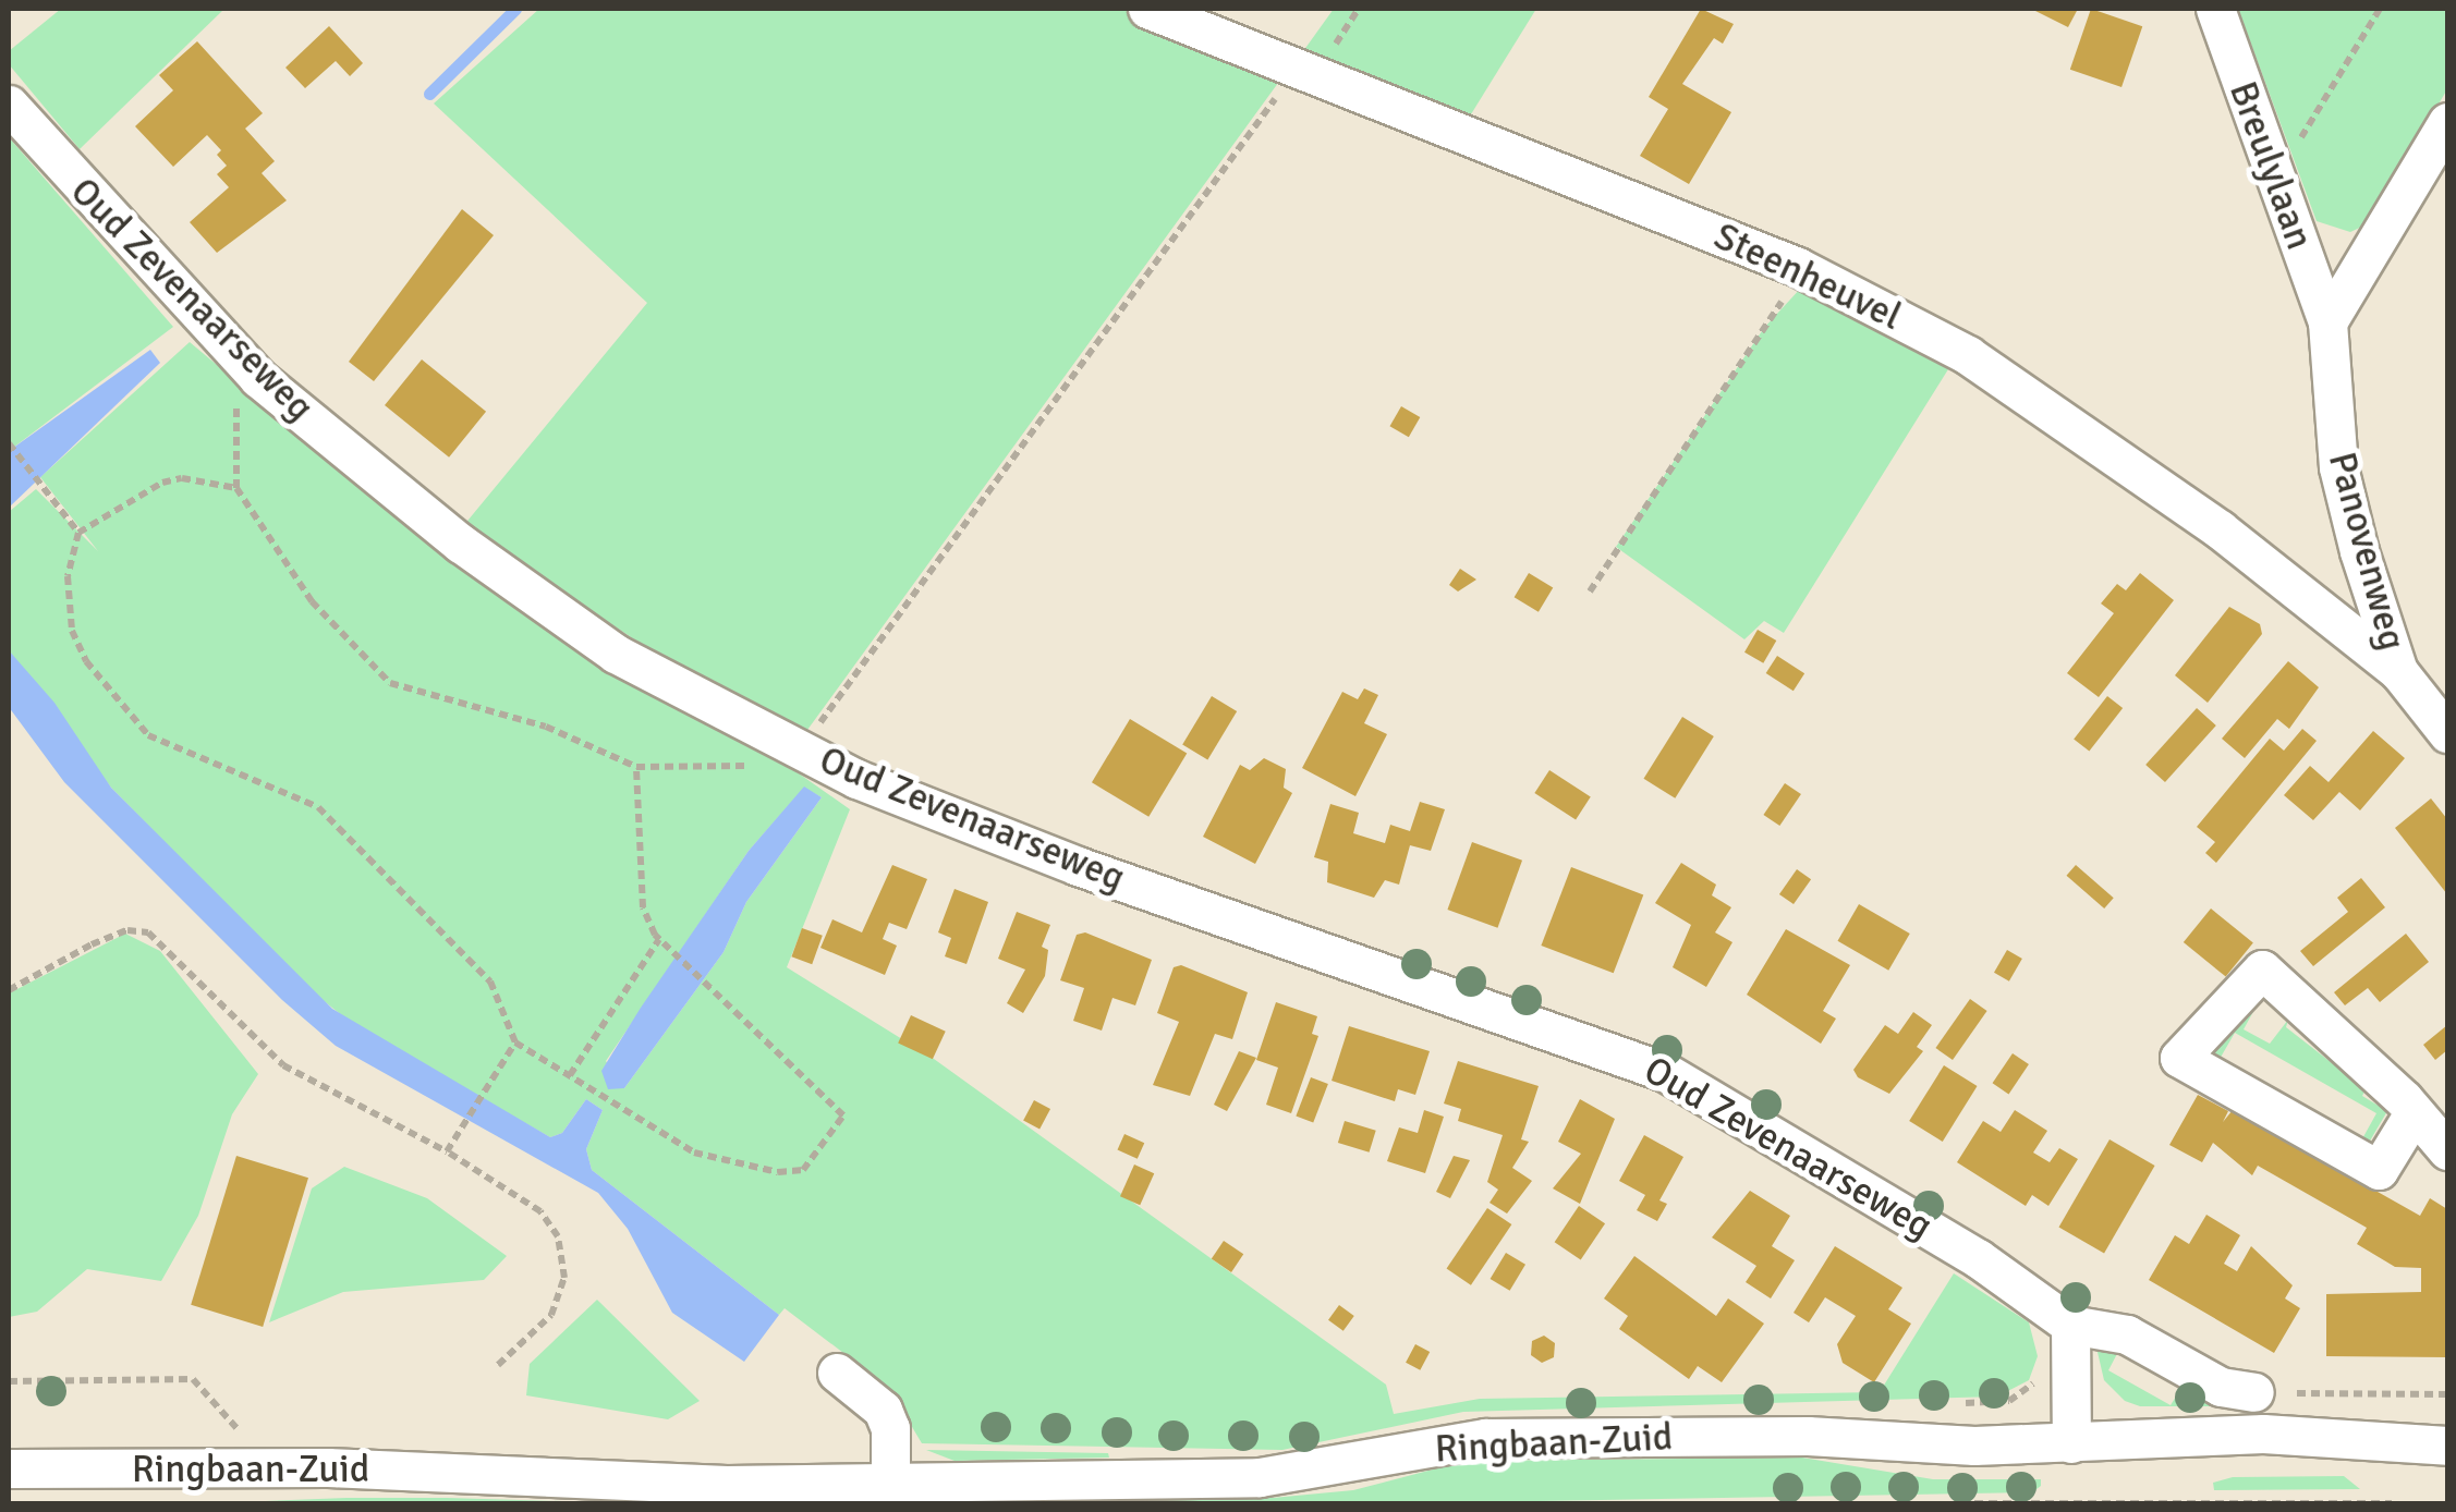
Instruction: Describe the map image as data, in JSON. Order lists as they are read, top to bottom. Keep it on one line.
{"streets":{"street":["Breulylaan","Steenheuvel","Oud Zevenaarseweg","Panovenweg","Ringbaan-Zuid"]},"crossings":[["Breulylaan","Panovenweg"],["Steenheuvel","Panovenweg"]]}
